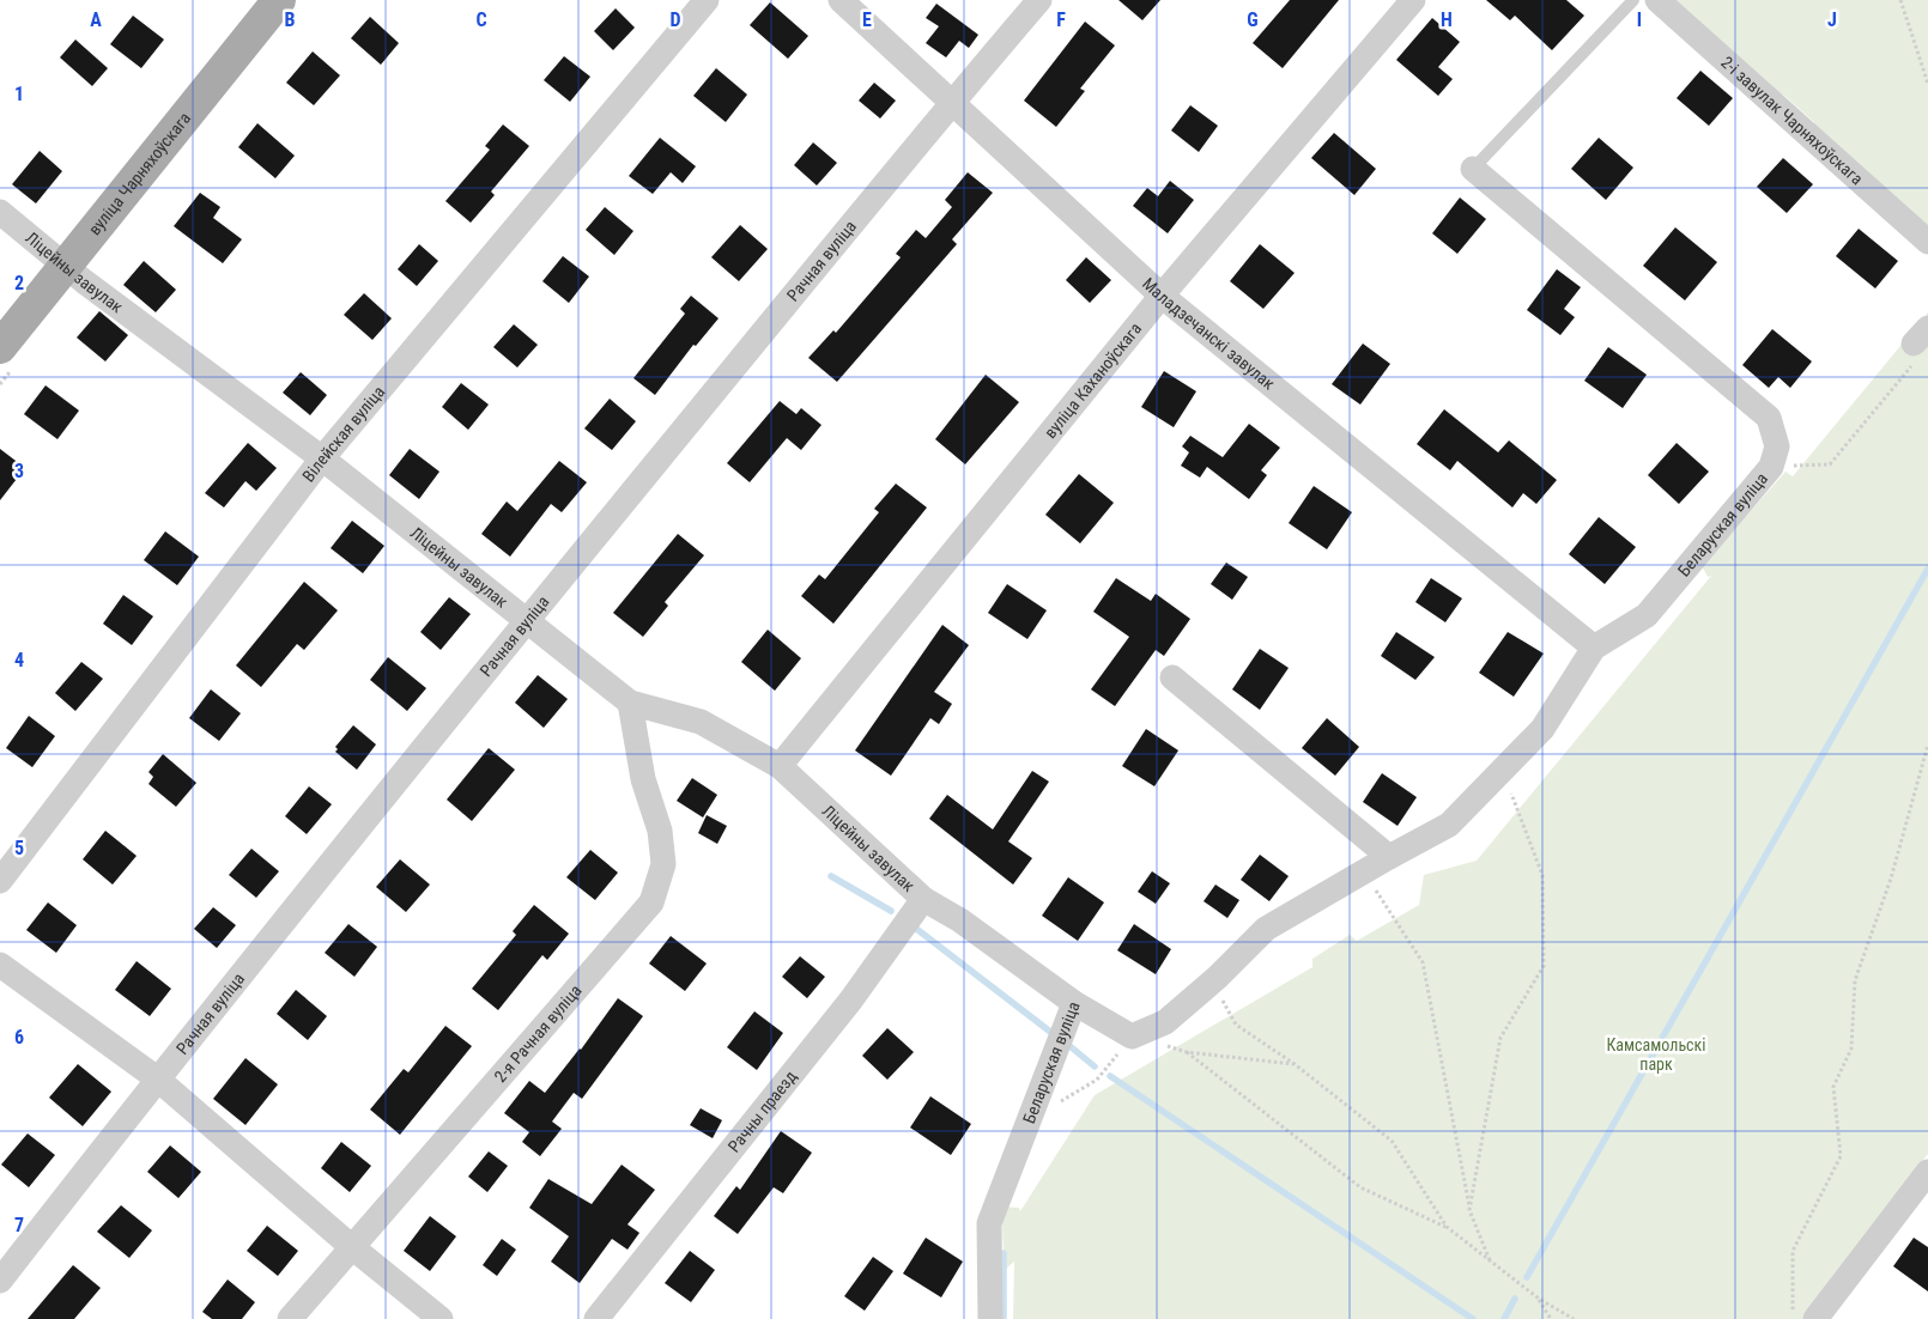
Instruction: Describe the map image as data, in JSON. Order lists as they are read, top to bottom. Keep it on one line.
{"streets":{"main road":["вуліца Чарняхоўскага"],"street":["2-і завулак Чарняхоўскага","Рачная вуліца","Ліцейны завулак","Маладзечанскі завулак","вуліца Каханоўскага","Вілейская вуліца","Беларуская вуліца","2-я Рачная вуліца","Рачны праезд"]},"crossings":[["вуліца Чарняхоўскага","Ліцейны завулак"],["Рачная вуліца","Ліцейны завулак"],["Рачная вуліца","Маладзечанскі завулак"],["Ліцейны завулак","вуліца Каханоўскага"],["Ліцейны завулак","Вілейская вуліца"],["Ліцейны завулак","Беларуская вуліца"],["Ліцейны завулак","2-я Рачная вуліца"],["Ліцейны завулак","Рачны праезд"],["Маладзечанскі завулак","вуліца Каханоўскага"],["Маладзечанскі завулак","Беларуская вуліца"]],"parks":["Камсамольскі парк"],"grid":{"columns":["A","B","C","D","E","F","G","H","I","J"],"rows":["1","2","3","4","5","6","7"]}}
